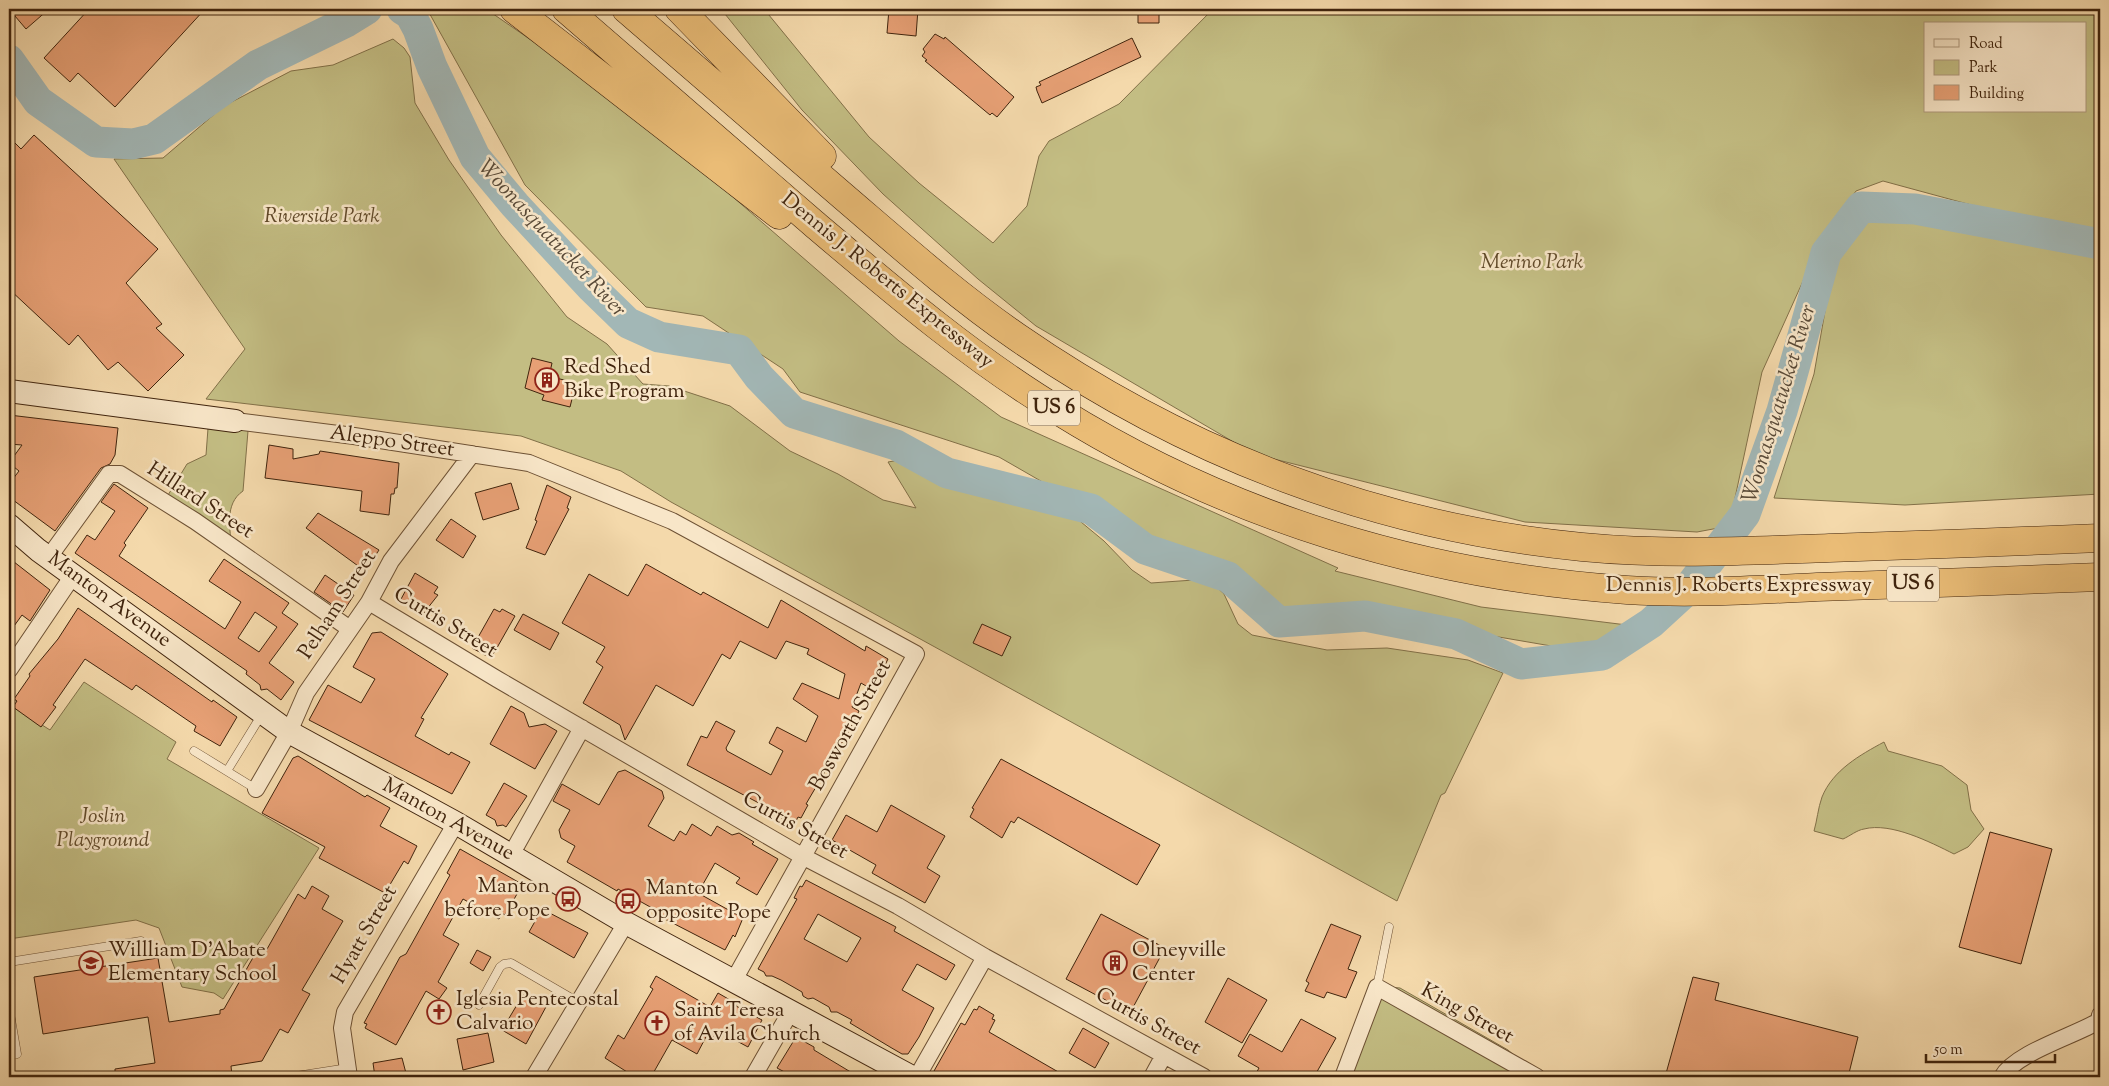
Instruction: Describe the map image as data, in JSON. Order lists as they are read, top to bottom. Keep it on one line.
{"streets":{"highway":["Dennis J. Roberts Expressway","US 6"],"main road":["Aleppo Street","Manton Avenue"],"street":["Hillard Street","Pelham Street","Curtis Street","Bosworth Street","Hyatt Street","King Street"]},"crossings":[["Aleppo Street","Pelham Street"],["Aleppo Street","Bosworth Street"],["Hillard Street","Manton Avenue"],["Hillard Street","Pelham Street"],["Manton Avenue","Pelham Street"],["Manton Avenue","Bosworth Street"],["Manton Avenue","Hyatt Street"],["Pelham Street","Curtis Street"],["Curtis Street","Bosworth Street"]],"water":["Woonasquatucket River"],"parks":["Riverside Park","Merino Park","Joslin Playground"],"places":{"building":["Red Shed Bike Program","Olneyville Center"],"bus stop":["Manton before Pope","Manton opposite Pope"],"school or university":["Willliam D'Abate Elementary School"],"church":["Iglesia Pentecostal Calvario","Saint Teresa of Avila Church"]},"legend":["Road","Park","Building"],"scale_bar":"50 m"}
